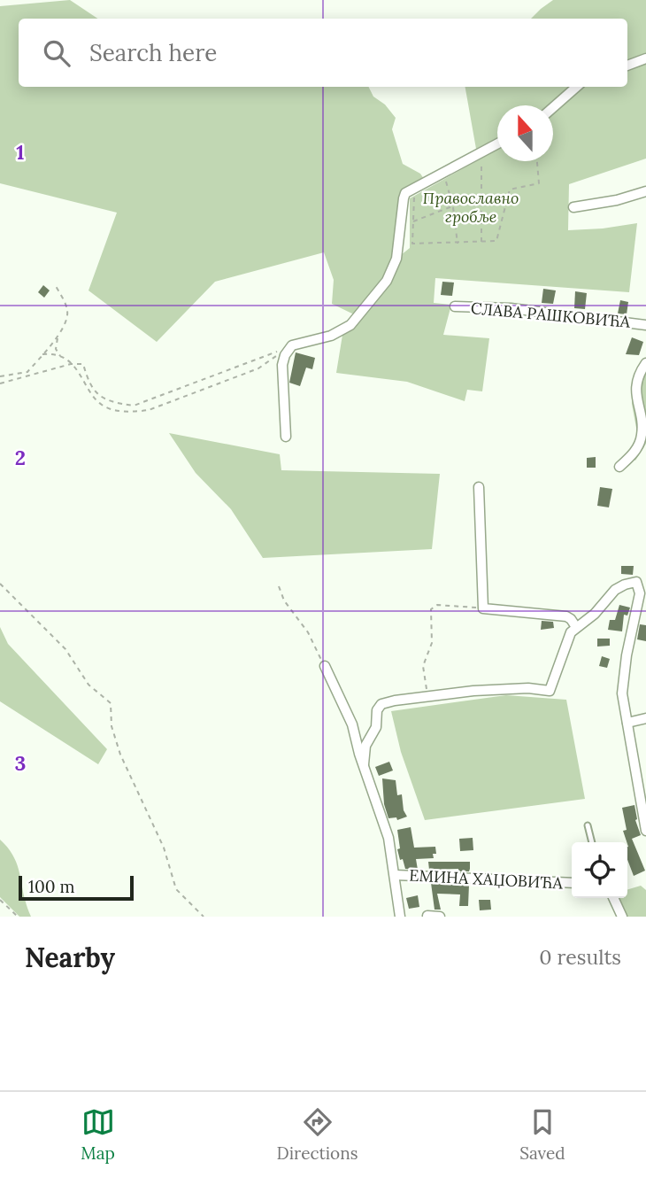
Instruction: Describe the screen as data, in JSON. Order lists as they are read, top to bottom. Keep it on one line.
{"streets":{"street":["СЛАВА РАШКОВИЋА","ЕМИНА ХАЏОВИЋА"]},"parks":["Православно гробље"],"scale_bar":"100 m","north":"top","page":{"search":"Search here","scale":"100 m","heading":["Nearby","0 results"],"nav":["Map","Directions","Saved"]},"grid":{"rows":["1","2","3"]}}
